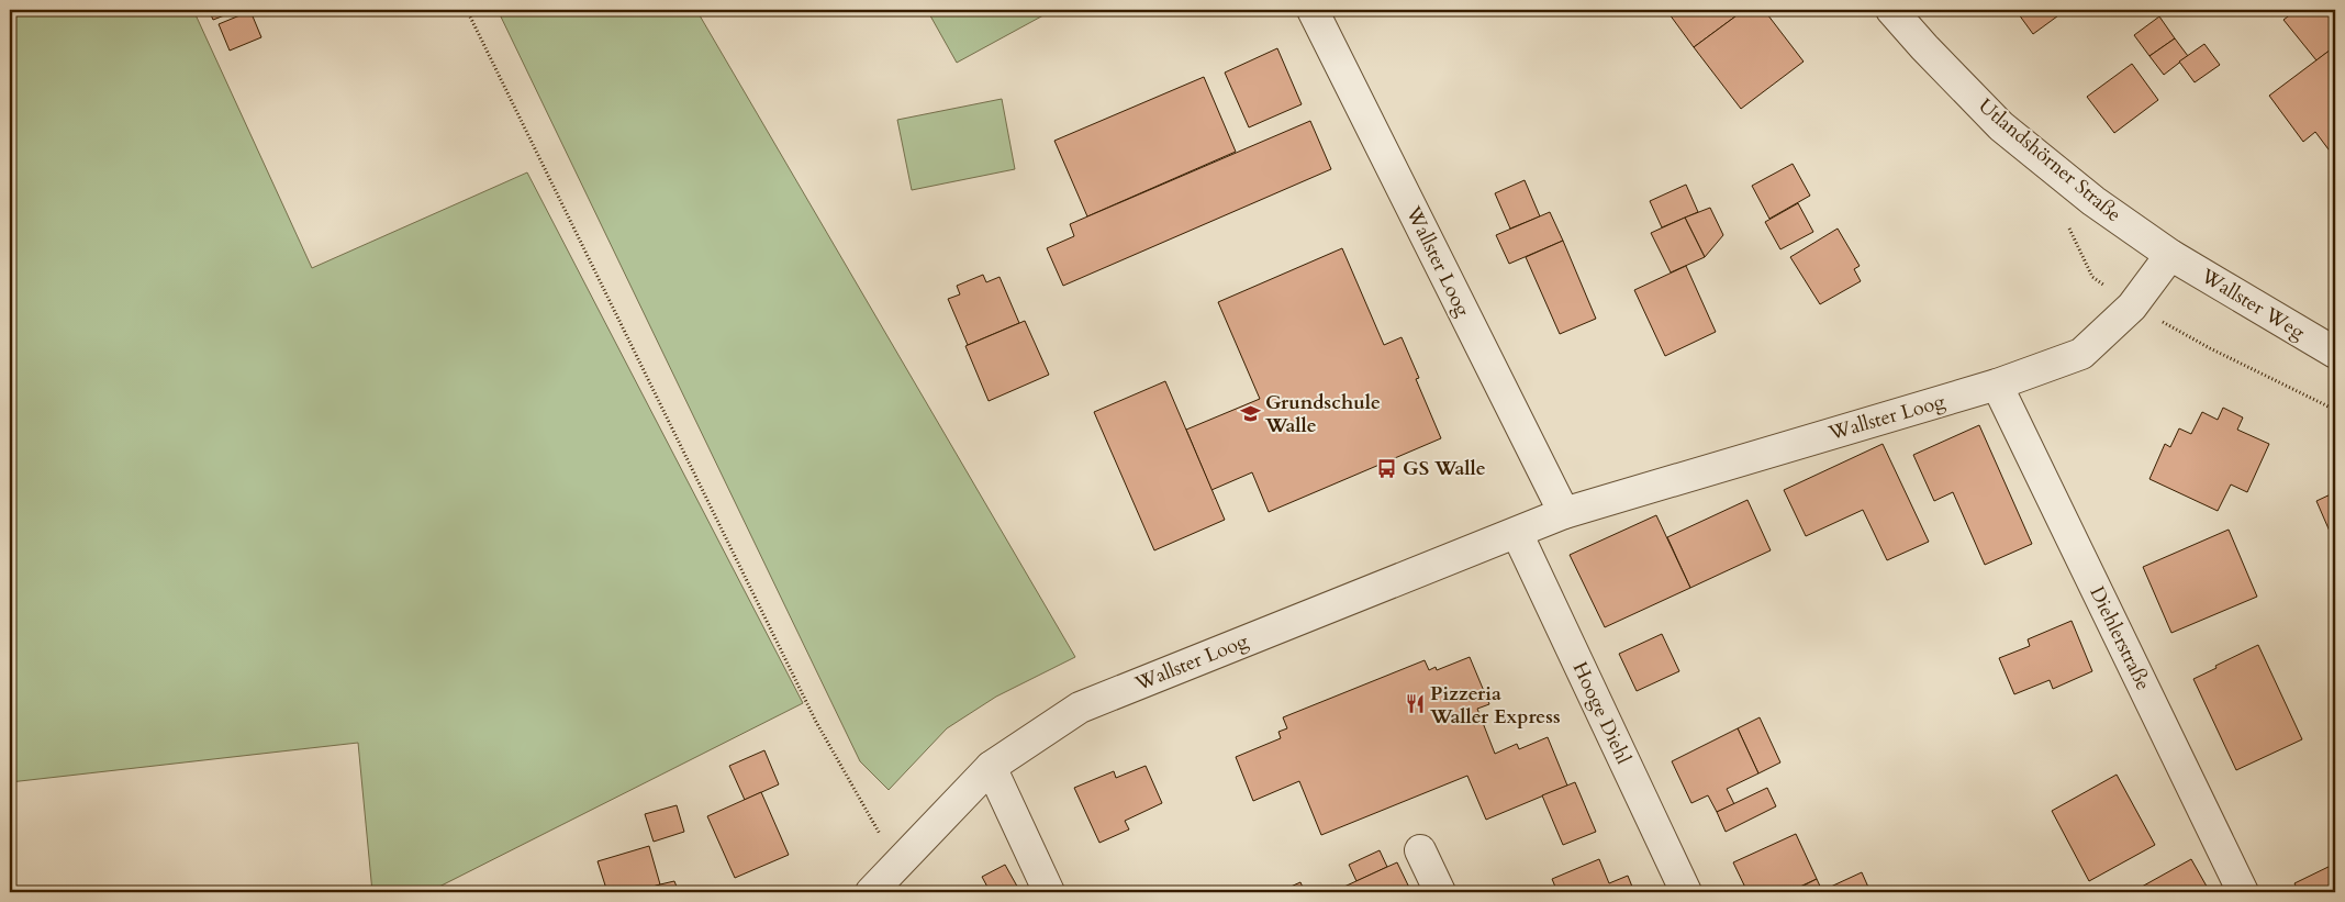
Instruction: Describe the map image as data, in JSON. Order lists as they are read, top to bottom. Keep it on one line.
{"streets":{"street":["Utlandshörner Straße","Wallster Loog","Wallster Weg","Diehlerstraße","Hooge Diehl"]},"crossings":[["Utlandshörner Straße","Wallster Loog"],["Utlandshörner Straße","Wallster Weg"],["Wallster Loog","Wallster Weg"],["Wallster Loog","Diehlerstraße"],["Wallster Loog","Hooge Diehl"]],"places":{"school or university":["Grundschule Walle"],"bus stop":["GS Walle"],"restaurant":["Pizzeria Waller Express"]}}
